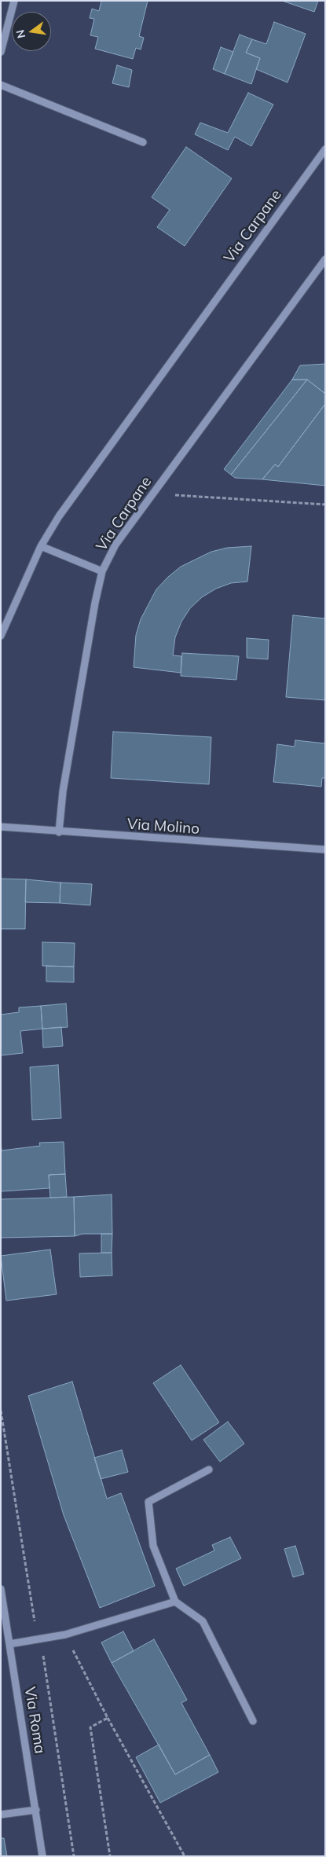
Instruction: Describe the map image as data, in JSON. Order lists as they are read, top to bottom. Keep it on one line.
{"streets":{"street":["Via Carpane","Via Molino","Via Roma"]},"crossings":[["Via Carpane","Via Molino"]],"north":"left"}
